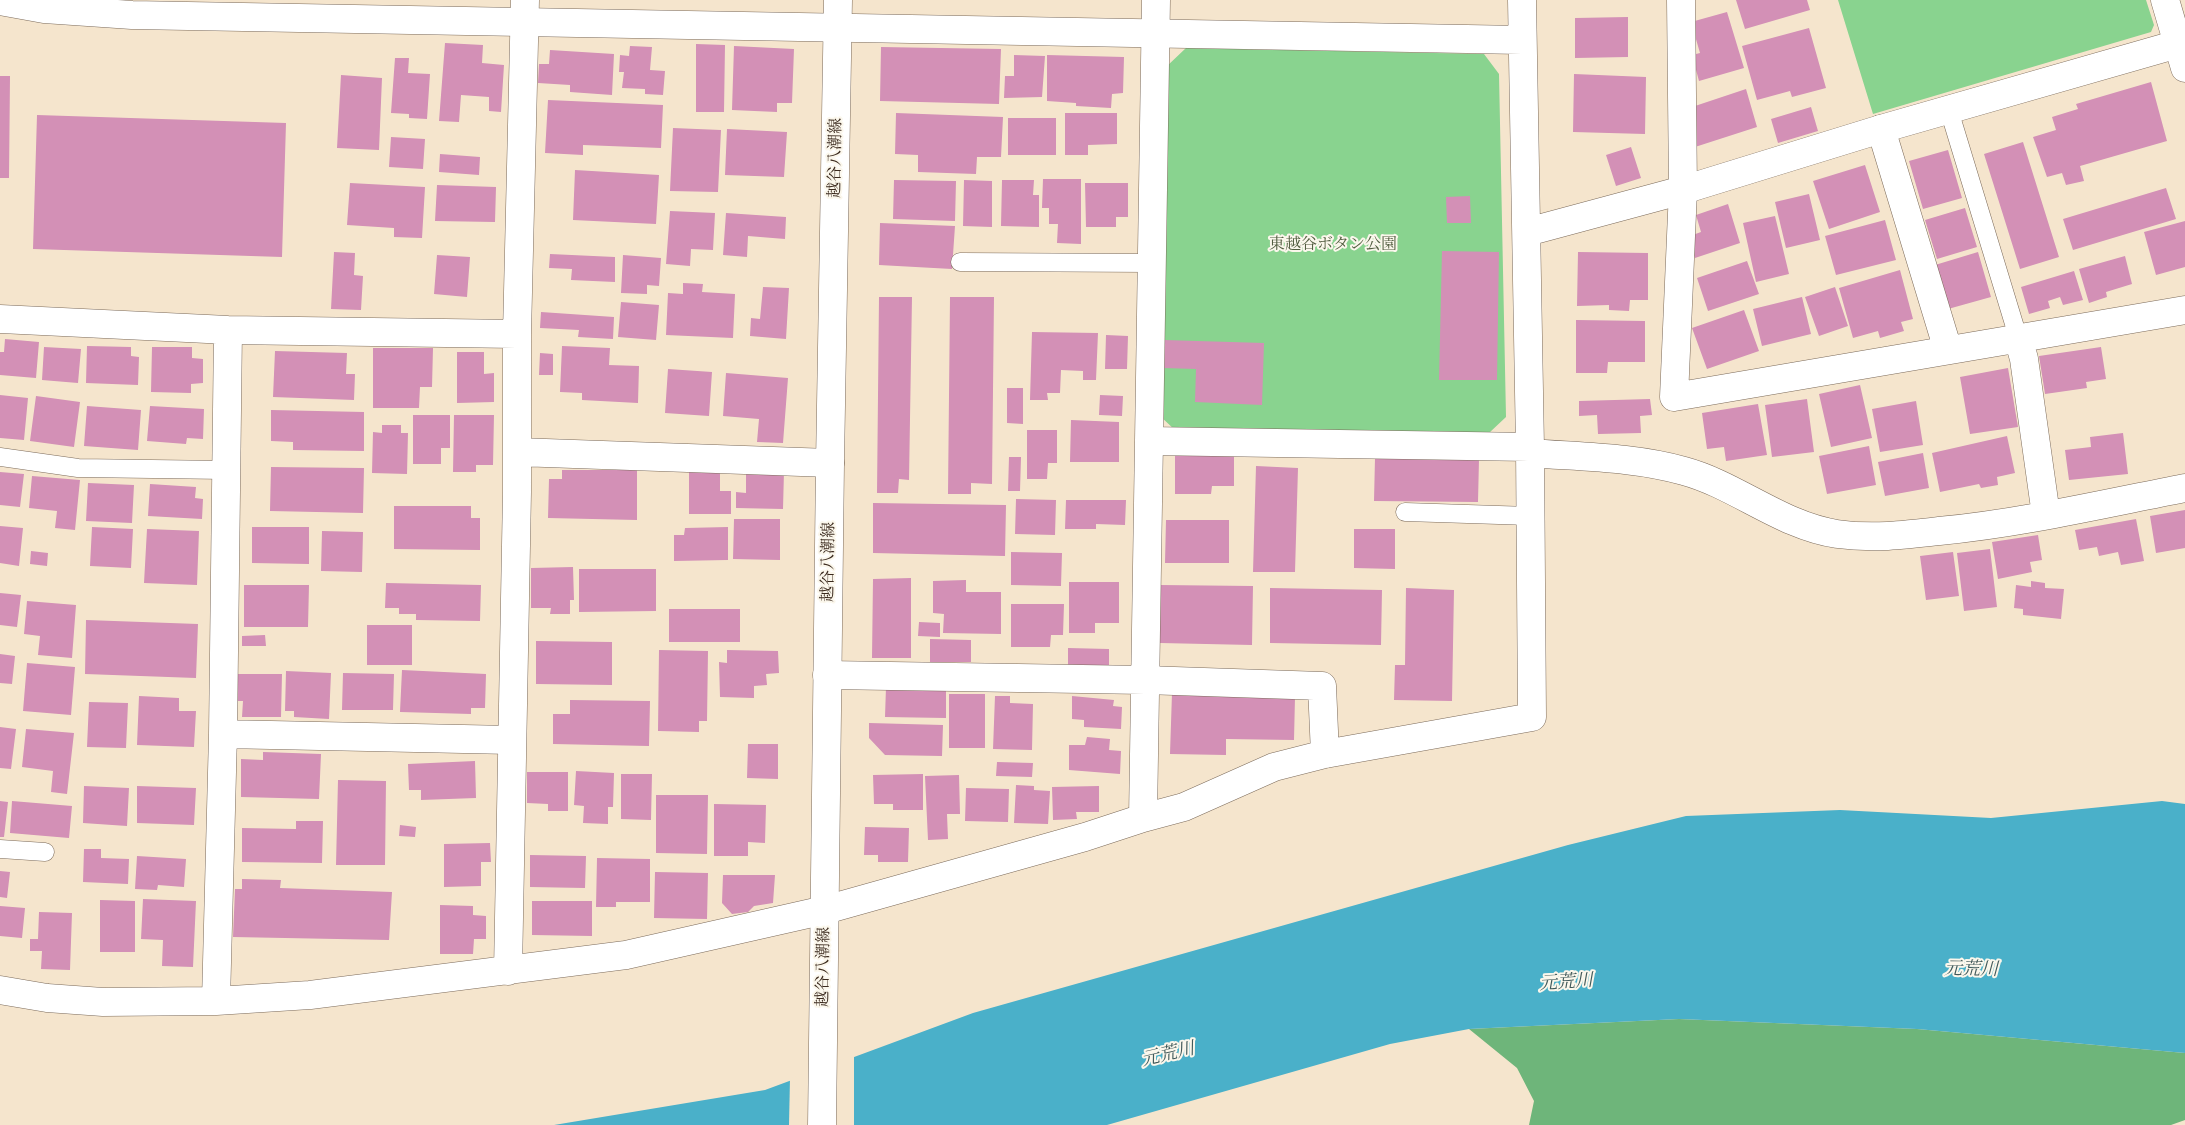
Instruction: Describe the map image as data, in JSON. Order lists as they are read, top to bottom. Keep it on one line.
{"streets":{"street":["越谷八潮線"]},"water":["元荒川"],"parks":["東越谷ボタン公園"]}
